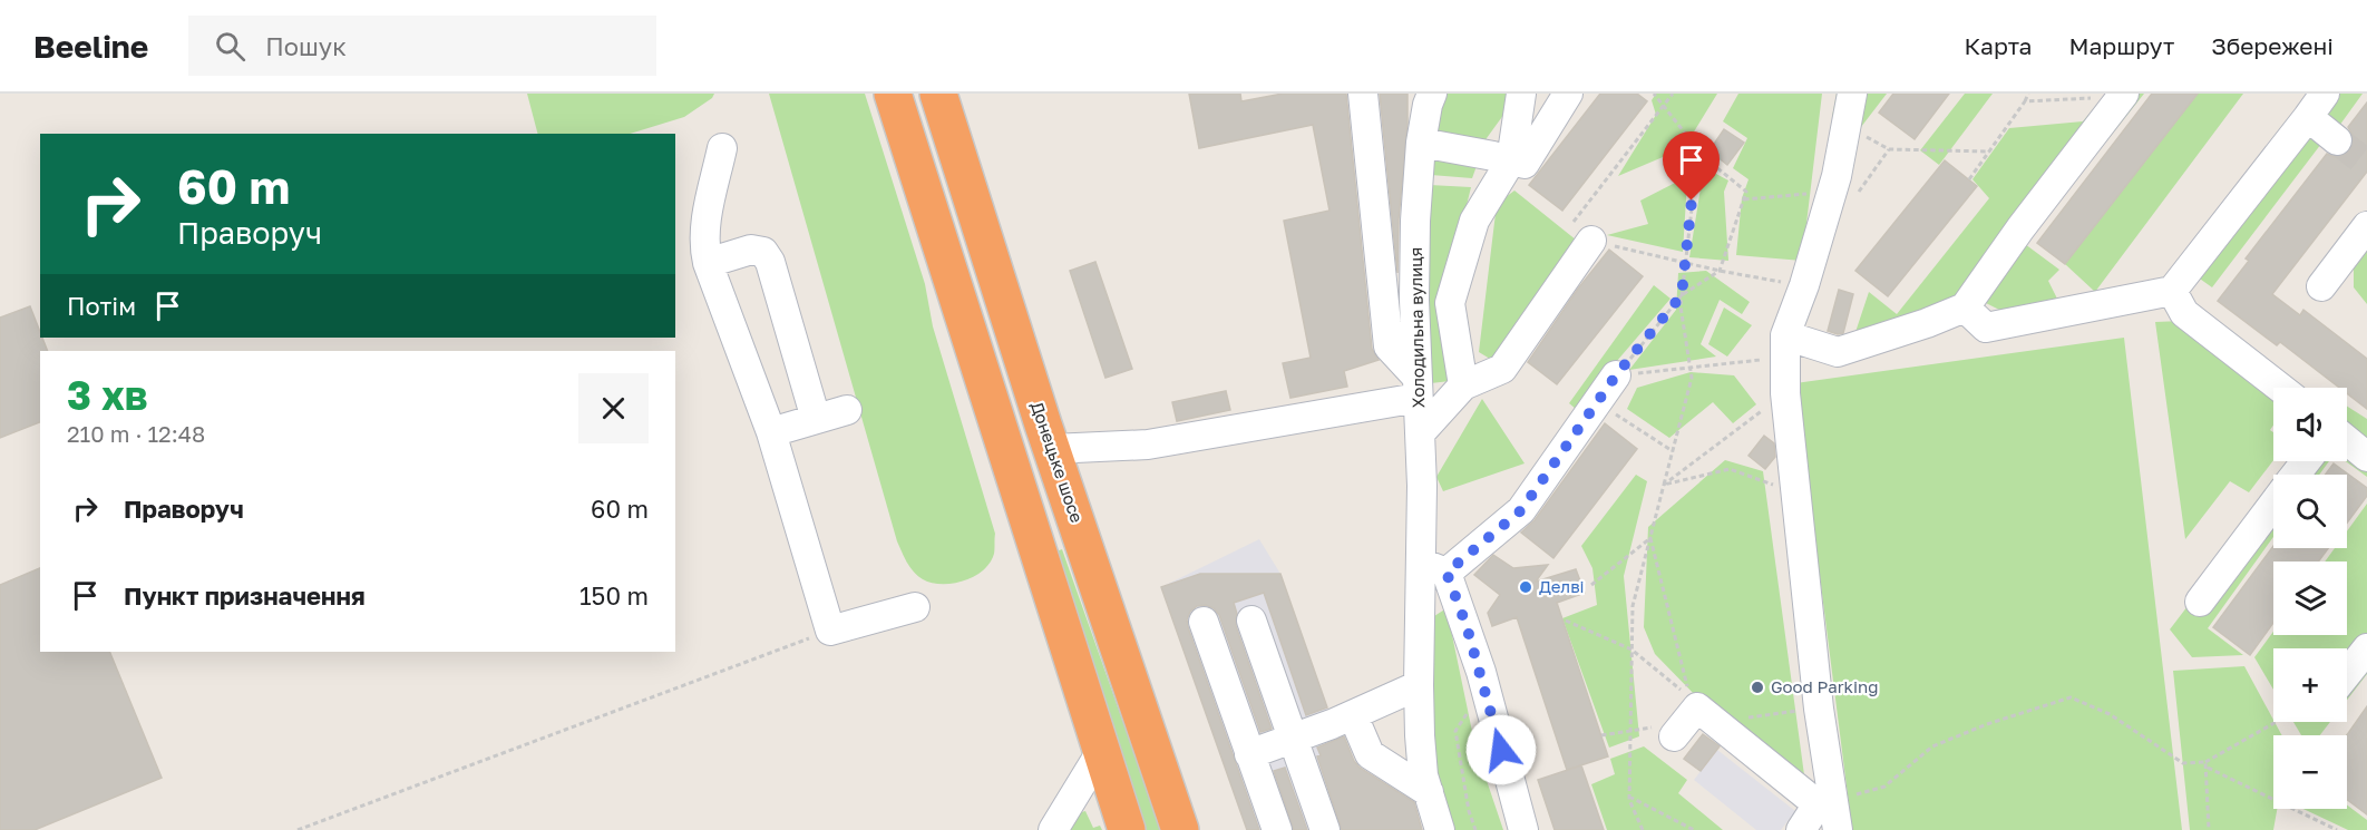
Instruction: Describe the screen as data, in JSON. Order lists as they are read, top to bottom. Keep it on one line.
{"streets":{"highway":["Донецьке шосе"],"street":["Холодильна вулиця"]},"places":["Делві","Good Parking"],"page":{"header":"Beeline","search":"Пошук","nav":["Карта","Маршрут","Збережені"],"turn":["60 m","Праворуч"],"then":"Потім","heading":["3 хв","210 m · 12:48"],"map_buttons":["+","−"],"list":[{"name":"Праворуч","value":"60 m"},{"name":"Пункт призначення","value":"150 m"}]}}
